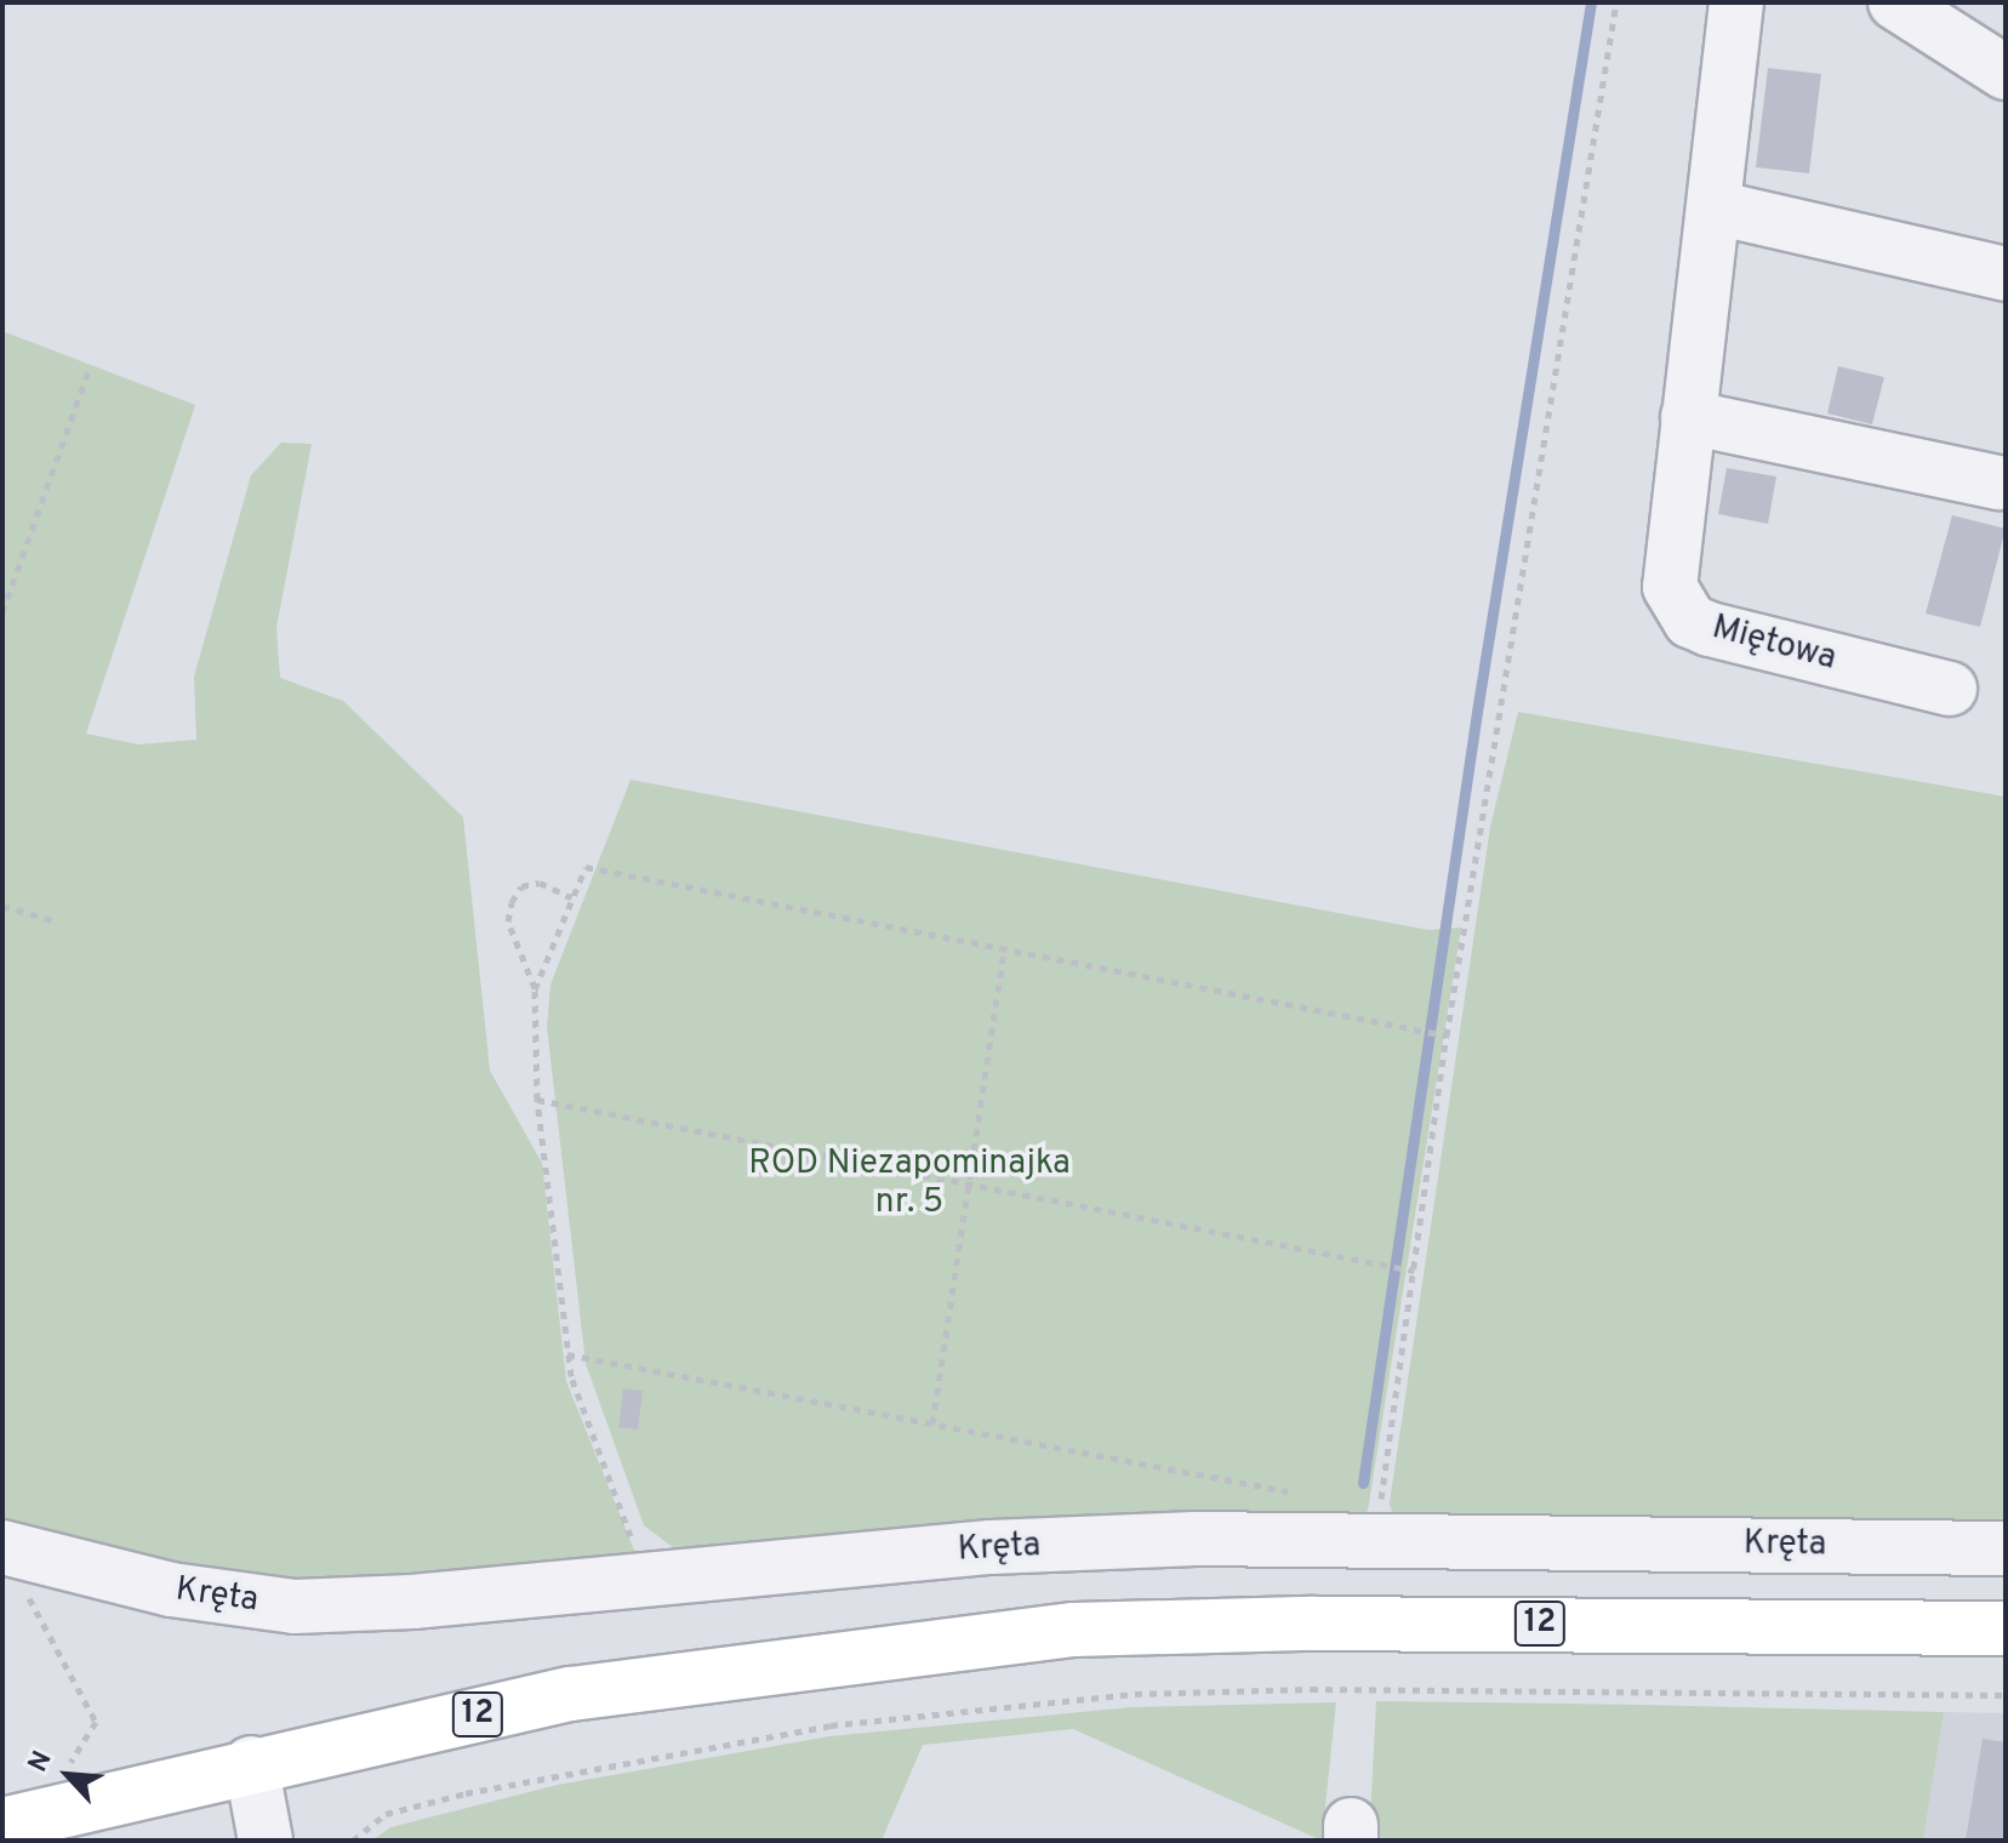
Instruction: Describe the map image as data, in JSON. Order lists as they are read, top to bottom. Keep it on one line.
{"streets":{"main road":["12"],"street":["Miętowa","Kręta"]},"parks":["ROD Niezapominajka nr. 5"],"north":"top left"}
